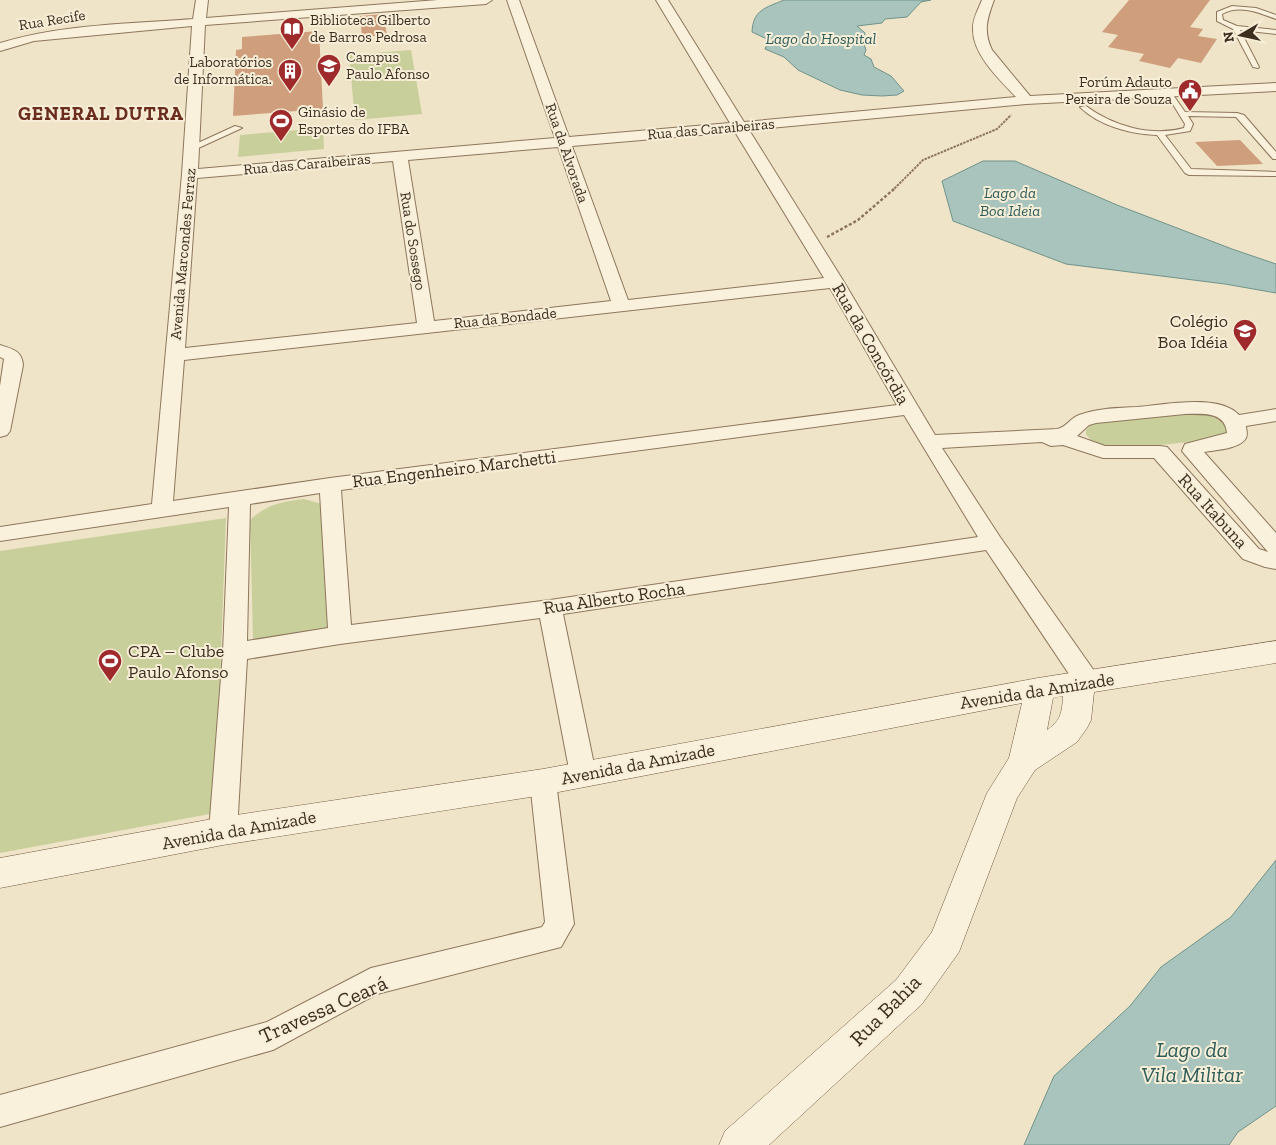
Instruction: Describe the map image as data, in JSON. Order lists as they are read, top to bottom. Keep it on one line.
{"streets":{"street":["Rua Recife","Rua das Caraibeiras","Rua da Alvorada","Rua do Sossego","Avenida Marcondes Ferraz","Rua da Bondade","Rua da Concórdia","Rua Engenheiro Marchetti","Rua Itabuna","Rua Alberto Rocha","Avenida da Amizade","Travessa Ceará","Rua Bahia"]},"crossings":[["Rua Recife","Avenida Marcondes Ferraz"],["Rua das Caraibeiras","Rua da Alvorada"],["Rua das Caraibeiras","Rua do Sossego"],["Rua das Caraibeiras","Avenida Marcondes Ferraz"],["Rua das Caraibeiras","Rua da Concórdia"],["Rua da Alvorada","Rua da Bondade"],["Rua do Sossego","Rua da Bondade"],["Avenida Marcondes Ferraz","Rua da Bondade"],["Avenida Marcondes Ferraz","Rua Engenheiro Marchetti"],["Rua da Bondade","Rua da Concórdia"],["Rua da Concórdia","Rua Engenheiro Marchetti"],["Rua da Concórdia","Rua Itabuna"],["Rua da Concórdia","Rua Alberto Rocha"],["Rua da Concórdia","Avenida da Amizade"],["Rua da Concórdia","Rua Bahia"],["Avenida da Amizade","Travessa Ceará"],["Avenida da Amizade","Rua Bahia"]],"districts":["GENERAL DUTRA"],"water":["Lago do Hospital","Lago da Boa Ideia","Lago da Vila Militar"],"places":{"library":["Biblioteca Gilberto de Barros Pedrosa"],"school or university":["Campus Paulo Afonso","Colégio Boa Idéia"],"building":["Laboratórios de Informática."],"public building":["Forúm Adauto Pereira de Souza"],"sports":["Ginásio de Esportes do IFBA","CPA – Clube Paulo Afonso"]},"north":"left"}
